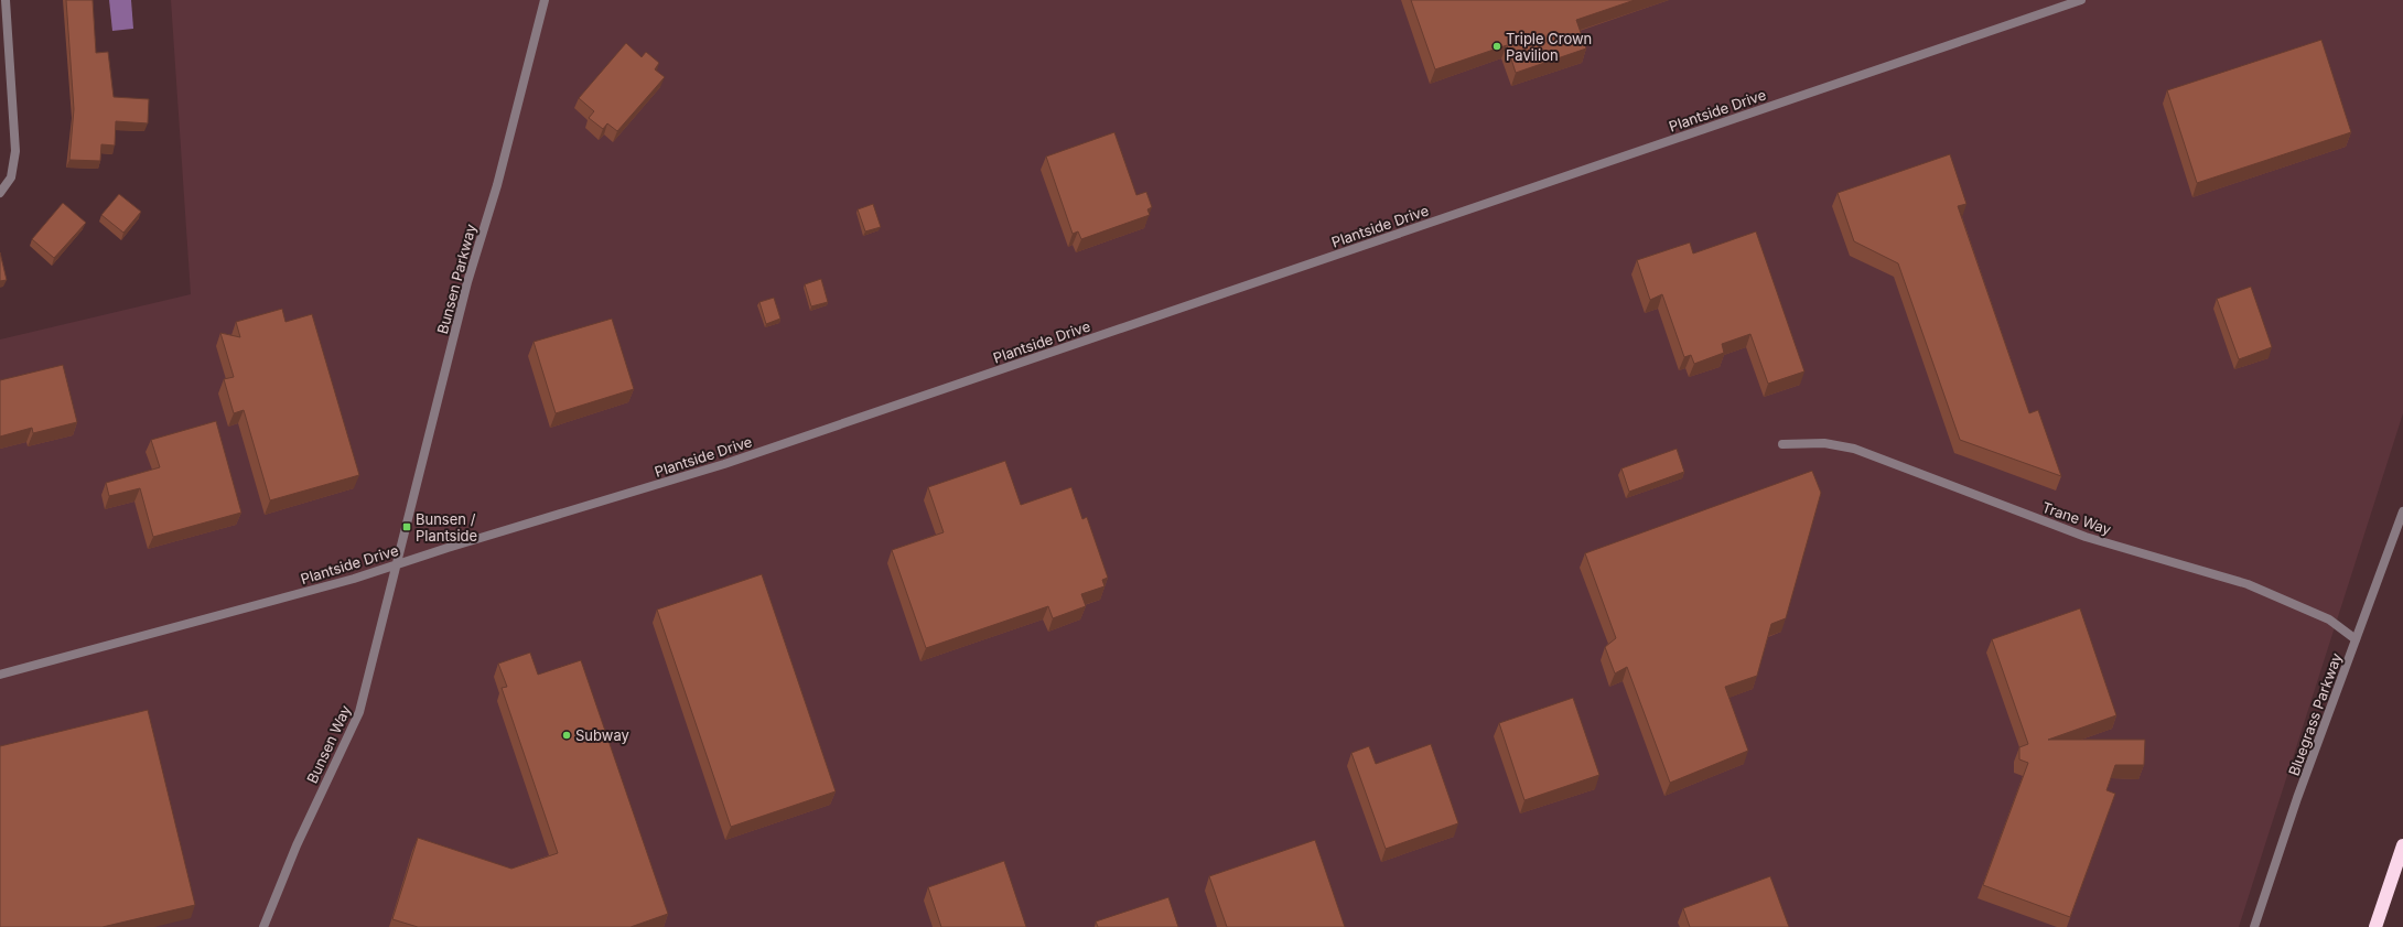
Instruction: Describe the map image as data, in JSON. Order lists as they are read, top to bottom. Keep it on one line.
{"streets":{"street":["Plantside Drive","Bunsen Parkway","Trane Way","Bluegrass Parkway","Bunsen Way"]},"crossings":[["Plantside Drive","Bunsen Parkway"],["Plantside Drive","Bunsen Way"],["Bunsen Parkway","Bunsen Way"],["Trane Way","Bluegrass Parkway"]],"places":{"other":["Triple Crown Pavilion","Subway"],"transit":["Bunsen / Plantside"]}}
